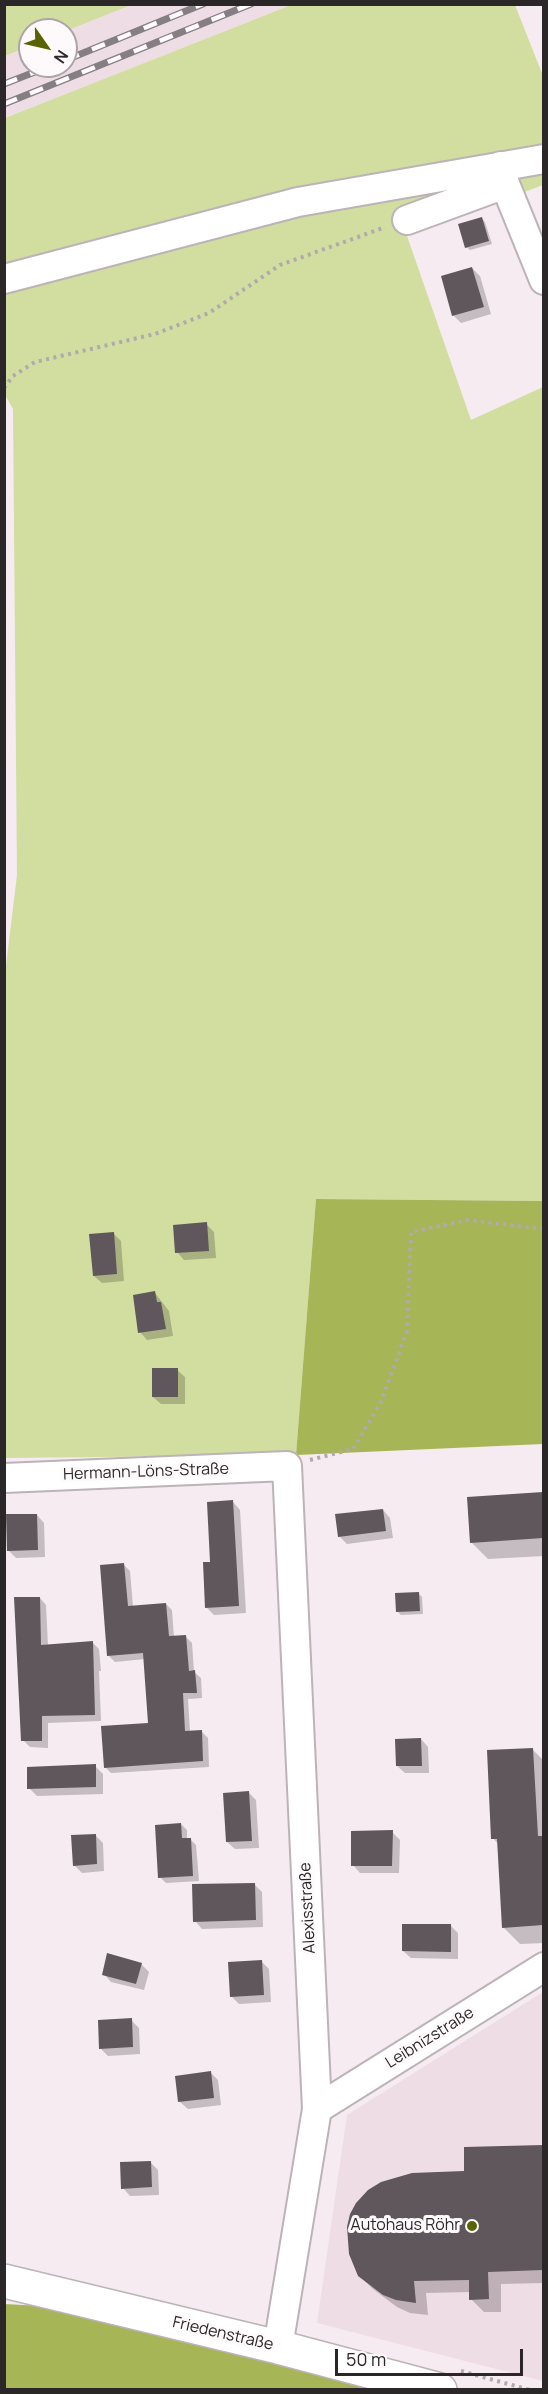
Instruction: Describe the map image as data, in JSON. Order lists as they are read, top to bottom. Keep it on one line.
{"streets":{"main road":["Friedenstraße"],"street":["Hermann-Löns-Straße","Alexisstraße","Leibnizstraße"]},"crossings":[["Hermann-Löns-Straße","Alexisstraße"],["Alexisstraße","Leibnizstraße"],["Alexisstraße","Friedenstraße"]],"places":["Autohaus Röhr"],"scale_bar":"50 m","north":"bottom right"}
